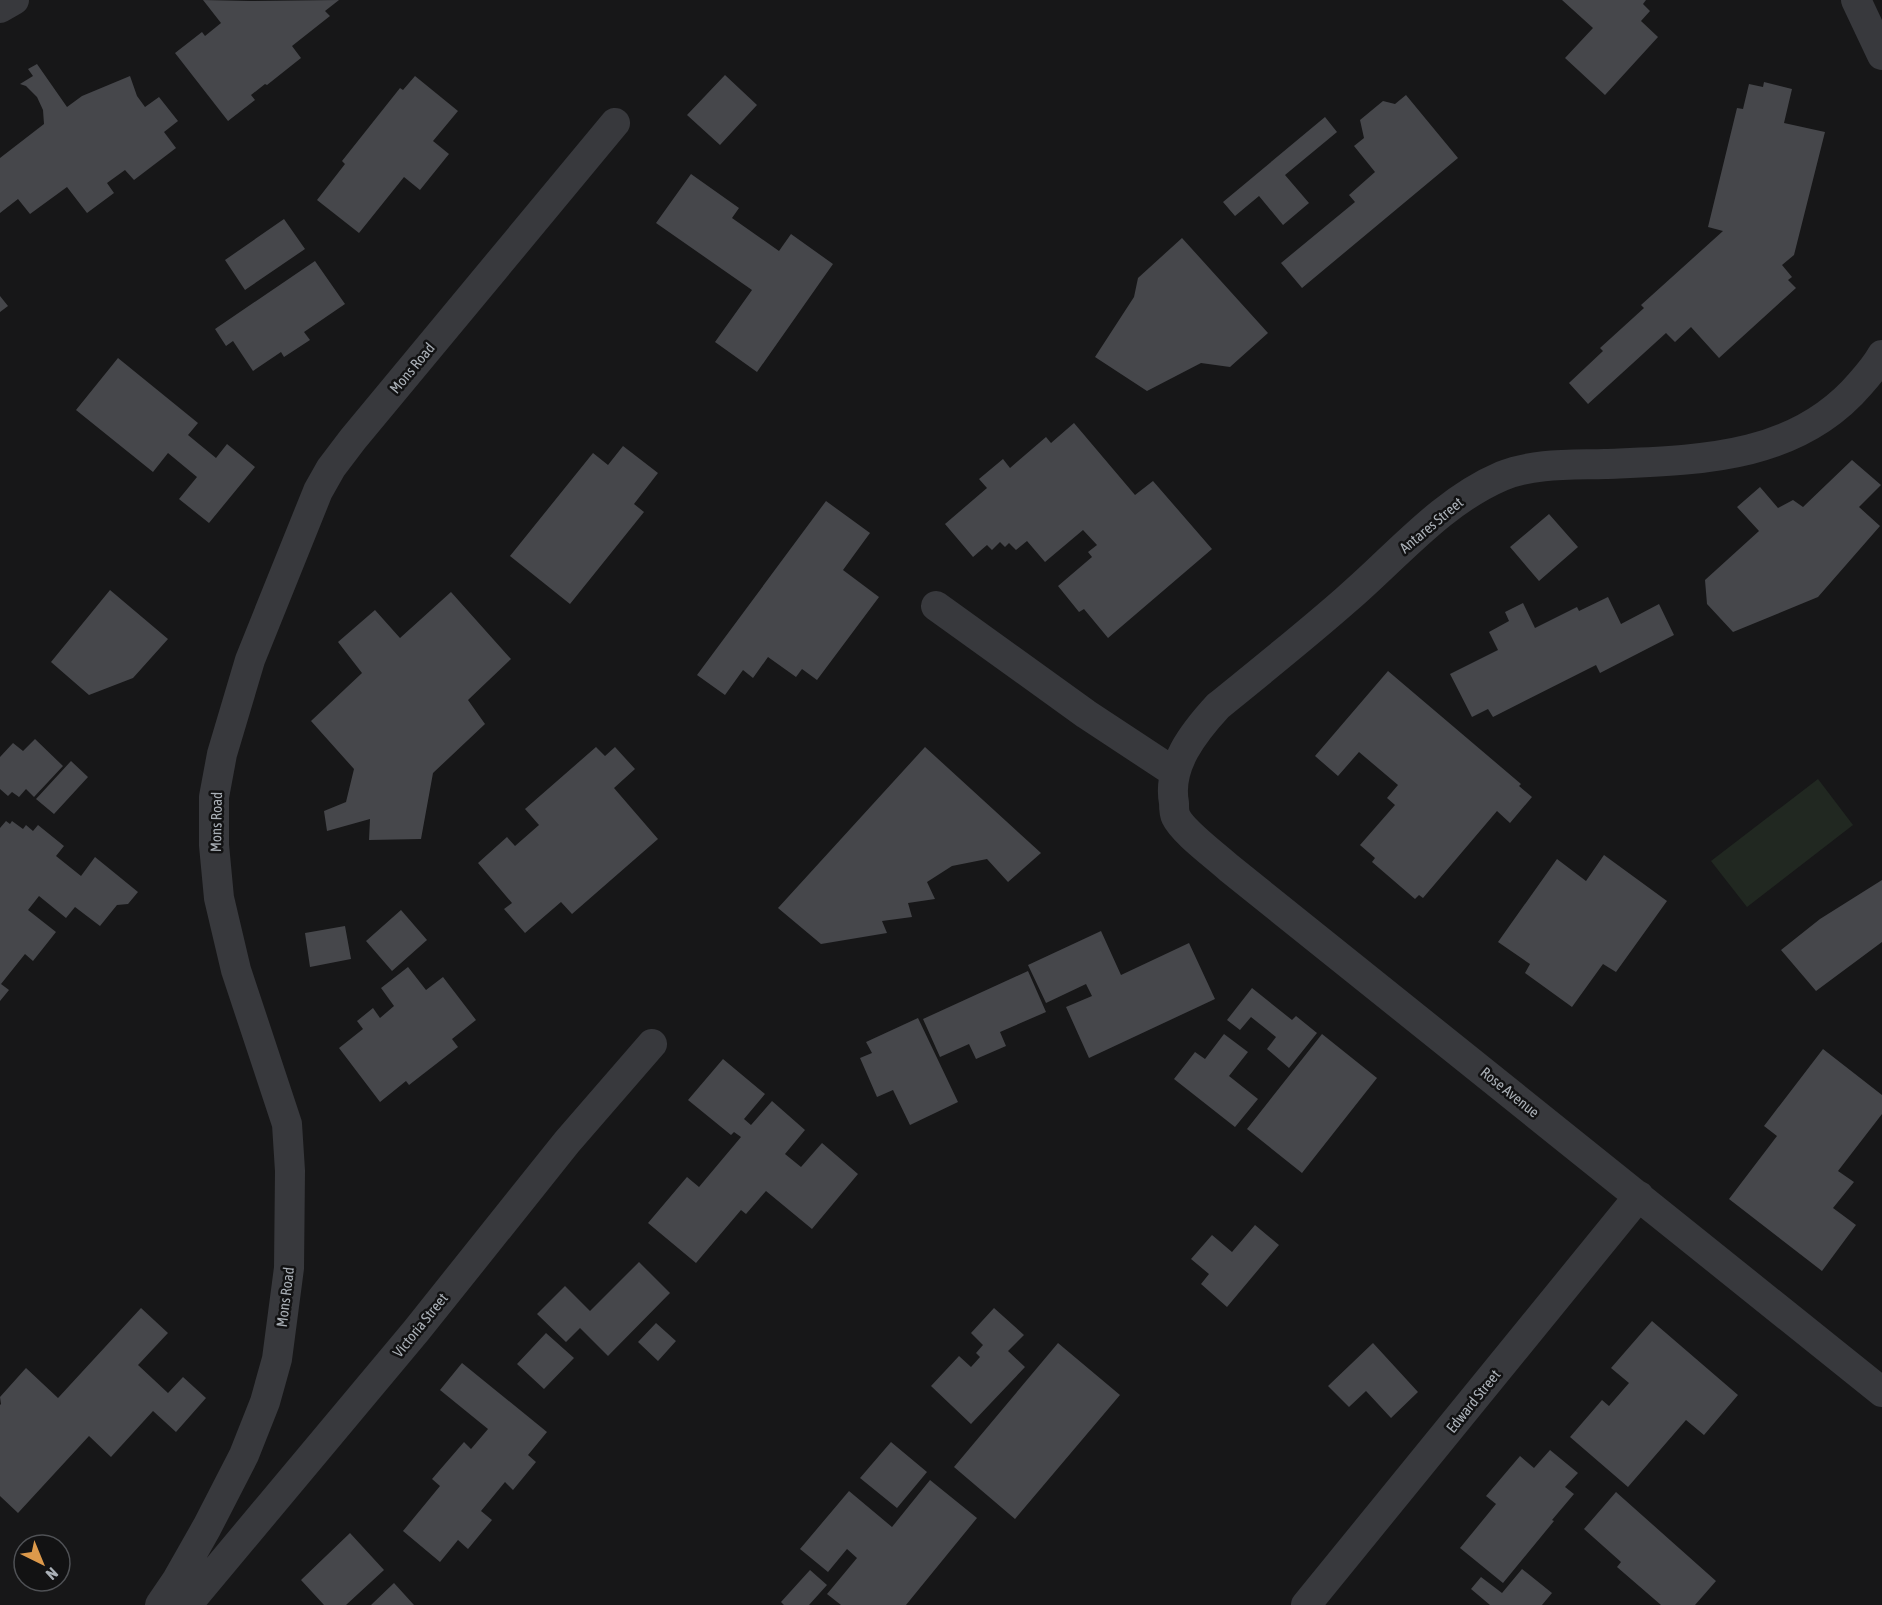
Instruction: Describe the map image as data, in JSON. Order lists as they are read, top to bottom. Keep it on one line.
{"streets":{"street":["Mons Road","Antares Street","Rose Avenue","Victoria Street","Edward Street"]},"crossings":[["Antares Street","Rose Avenue"],["Rose Avenue","Edward Street"]],"north":"bottom right"}
